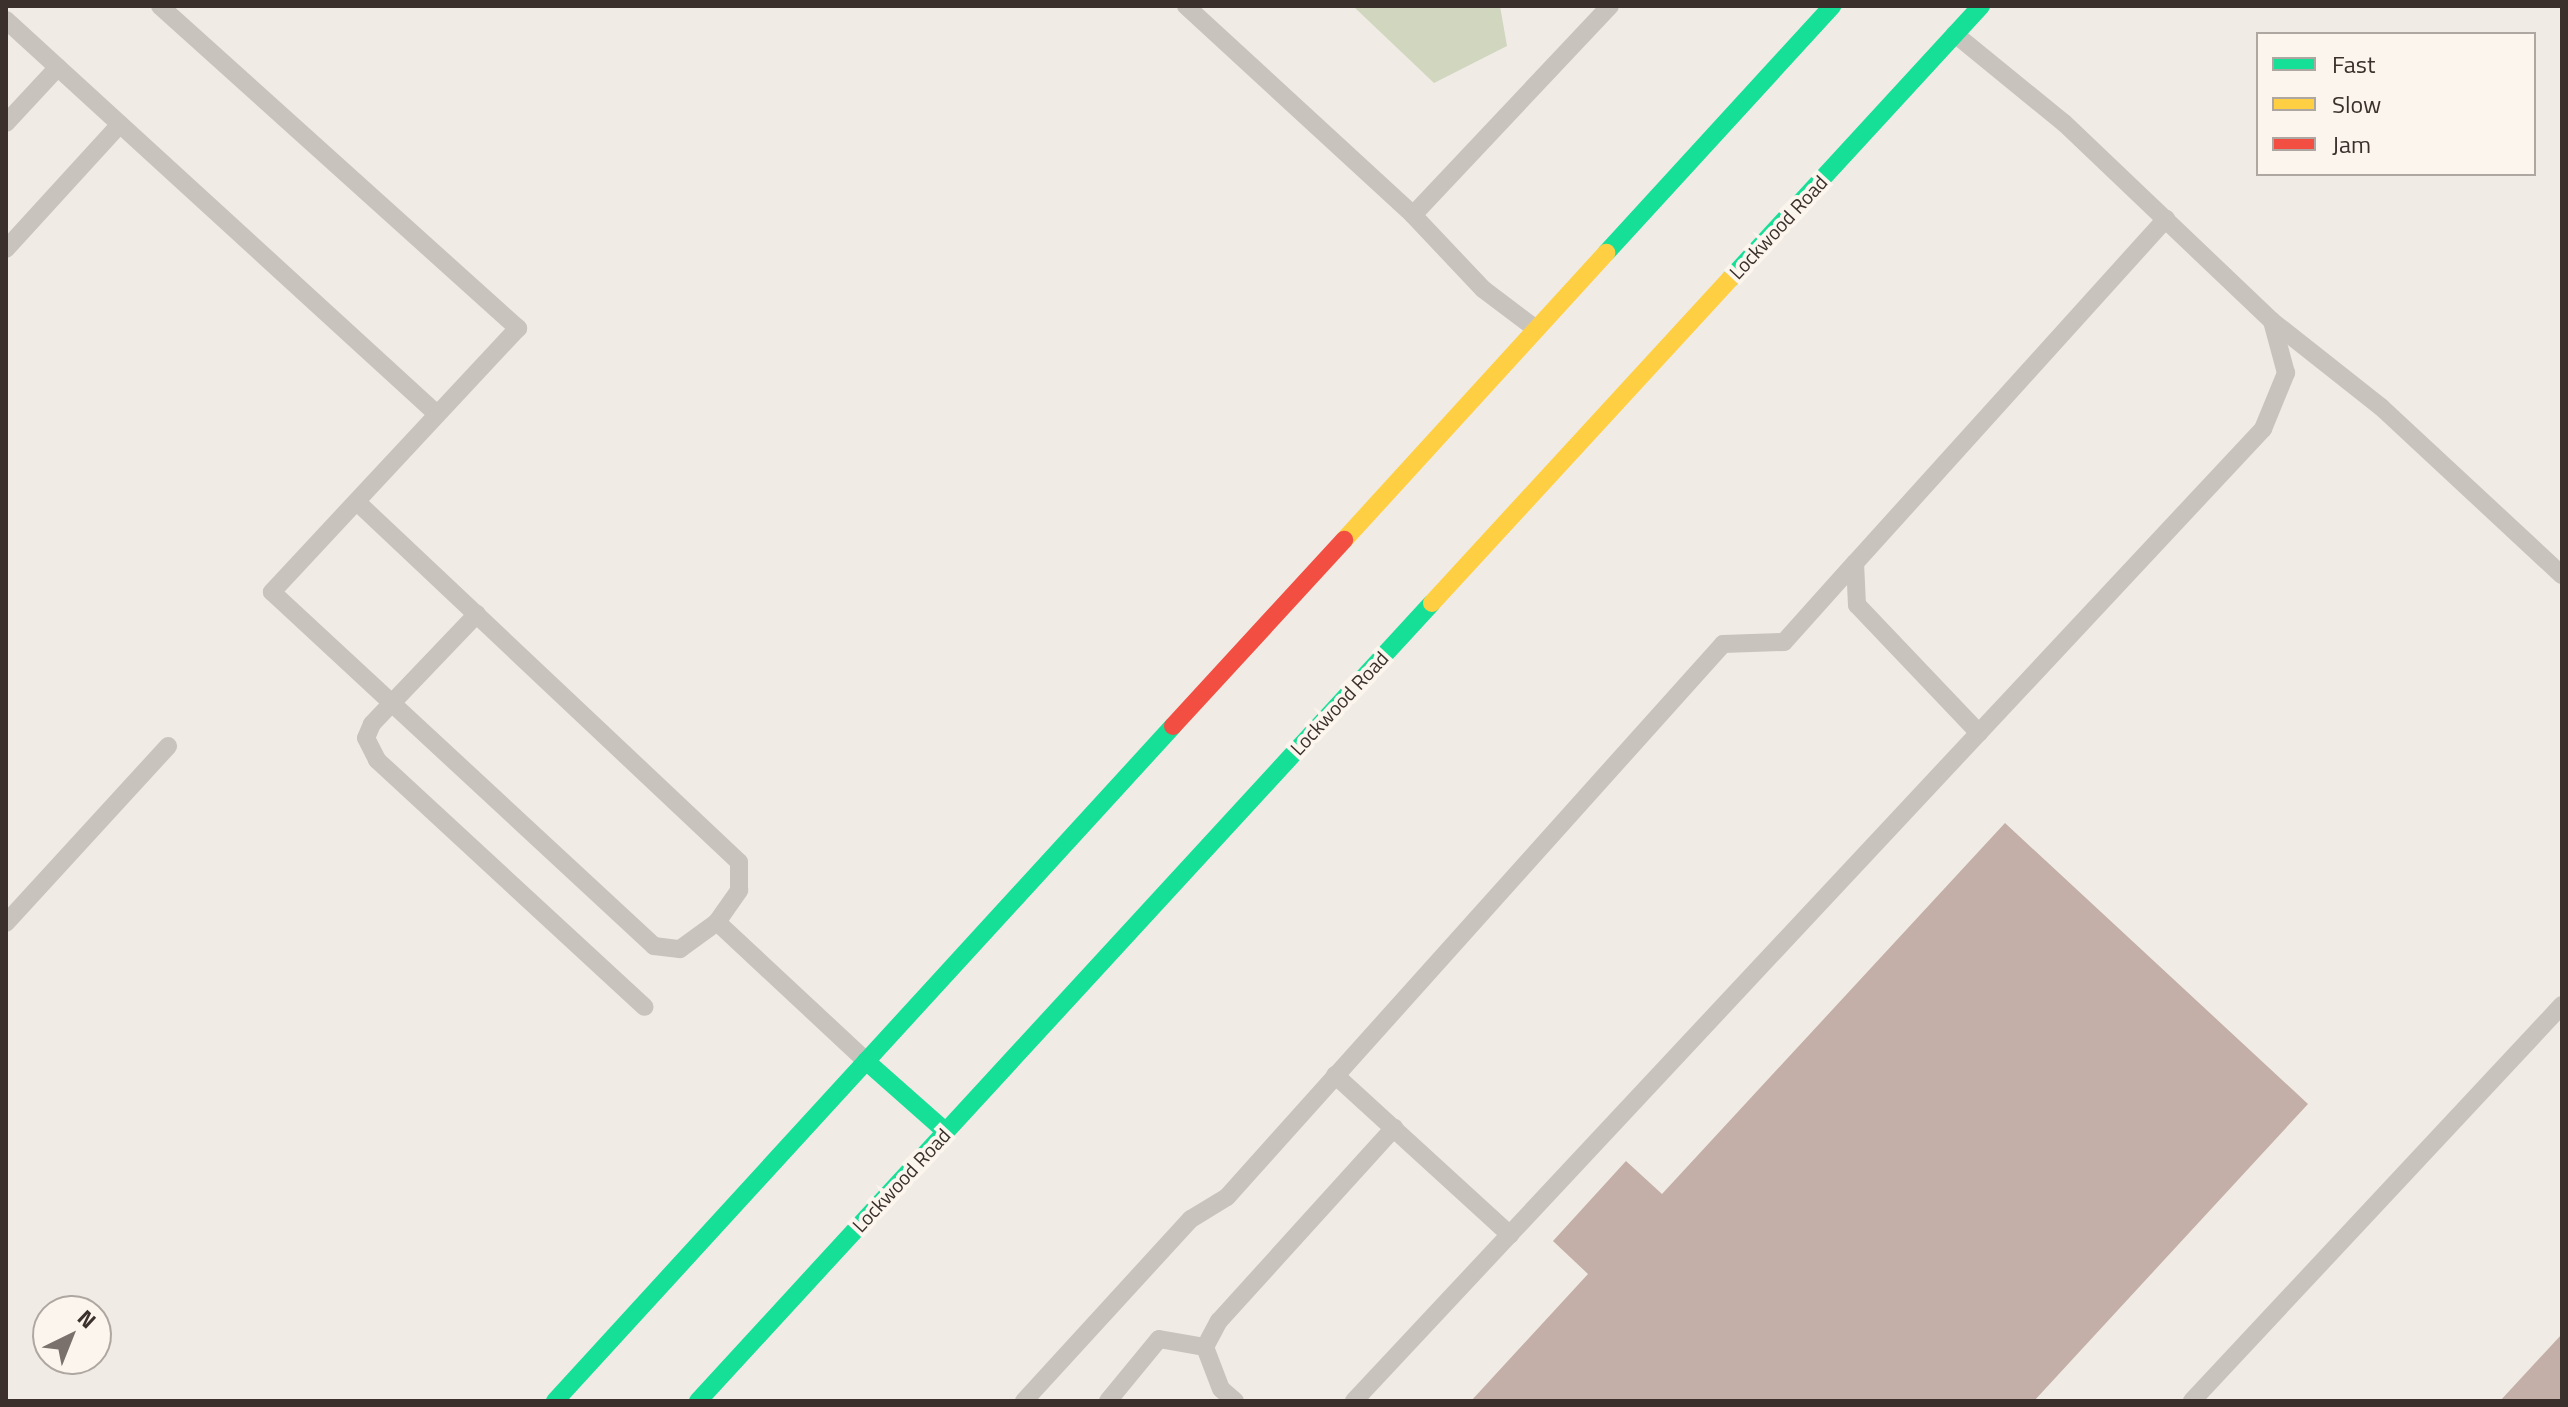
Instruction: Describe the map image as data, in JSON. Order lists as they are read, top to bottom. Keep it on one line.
{"streets":{"main road":["Lockwood Road"]},"legend":["Fast","Slow","Jam"],"north":"top right"}
